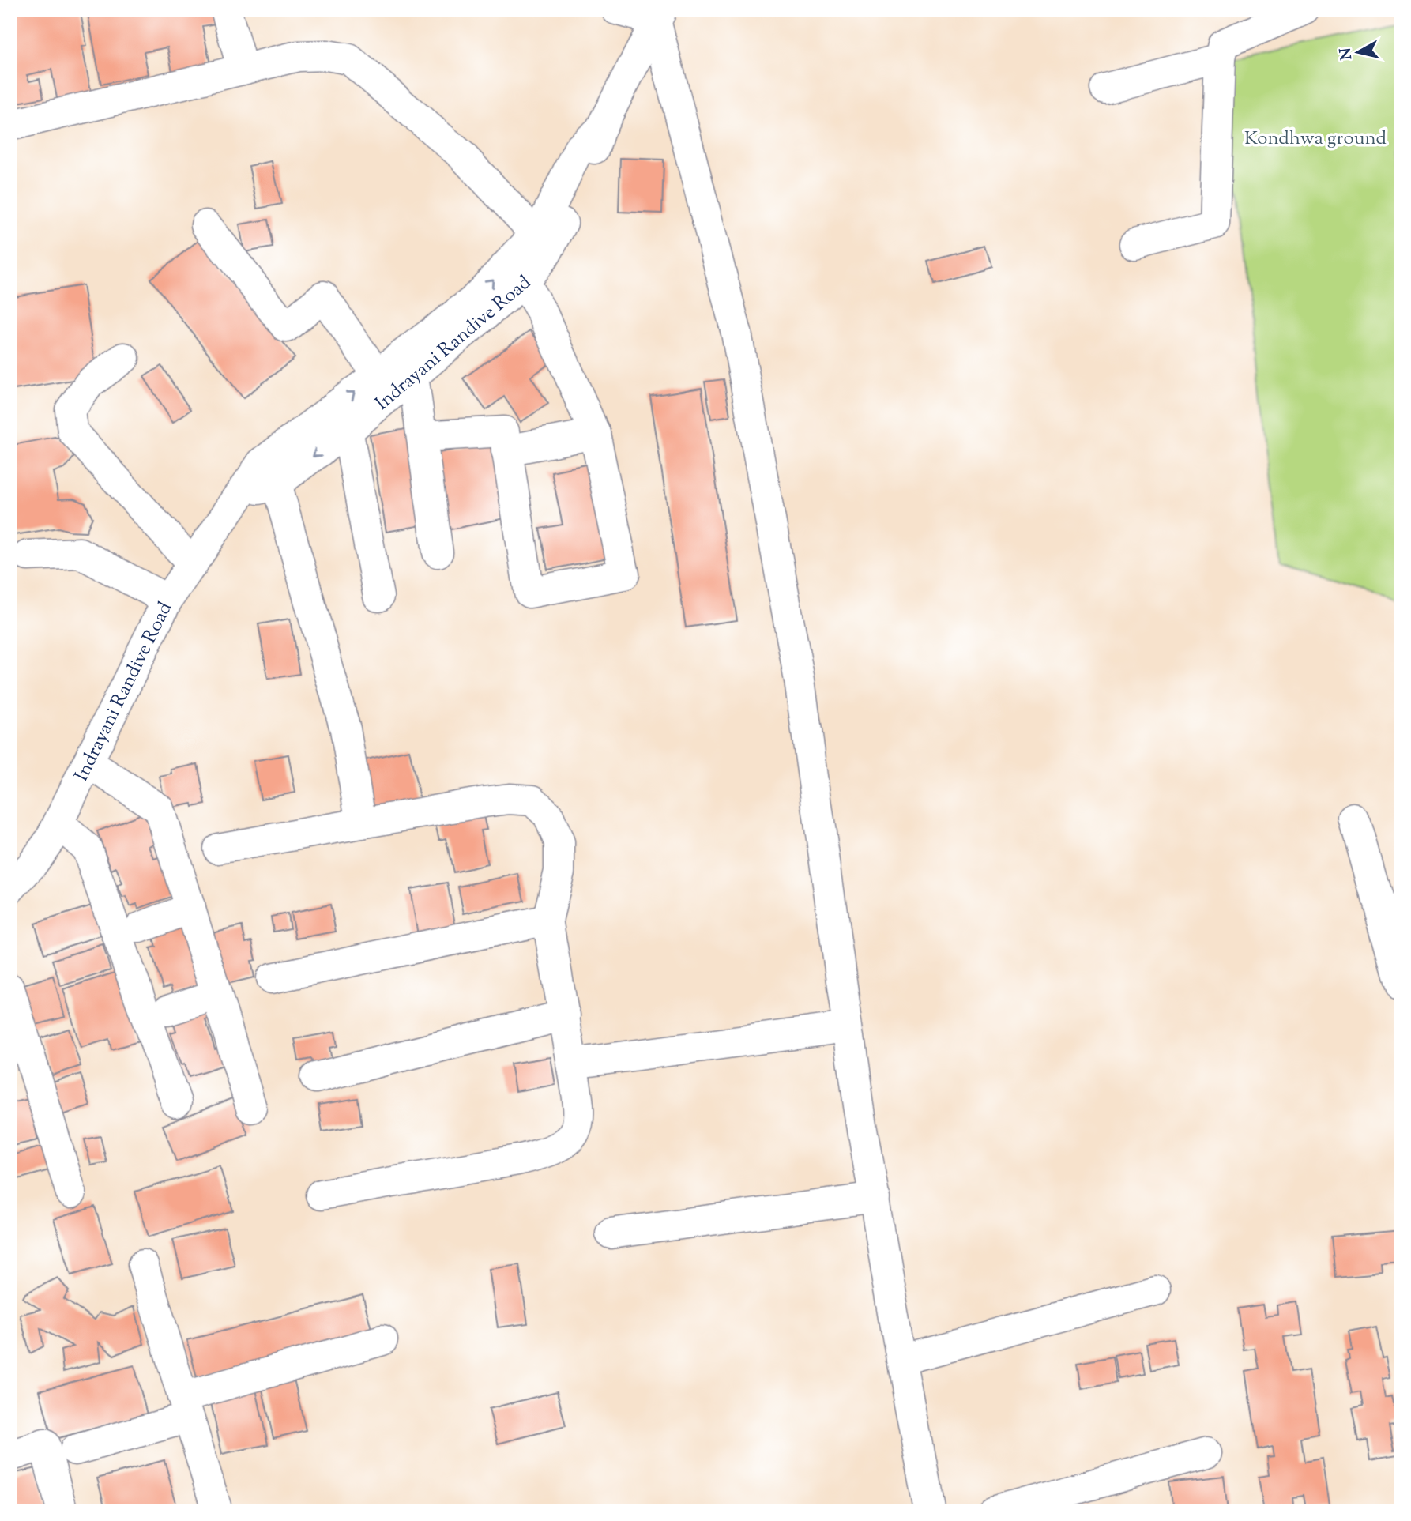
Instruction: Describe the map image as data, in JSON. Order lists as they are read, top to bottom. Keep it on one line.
{"streets":{"street":["Indrayani Randive Road"]},"parks":["Kondhwa ground"],"north":"left"}
